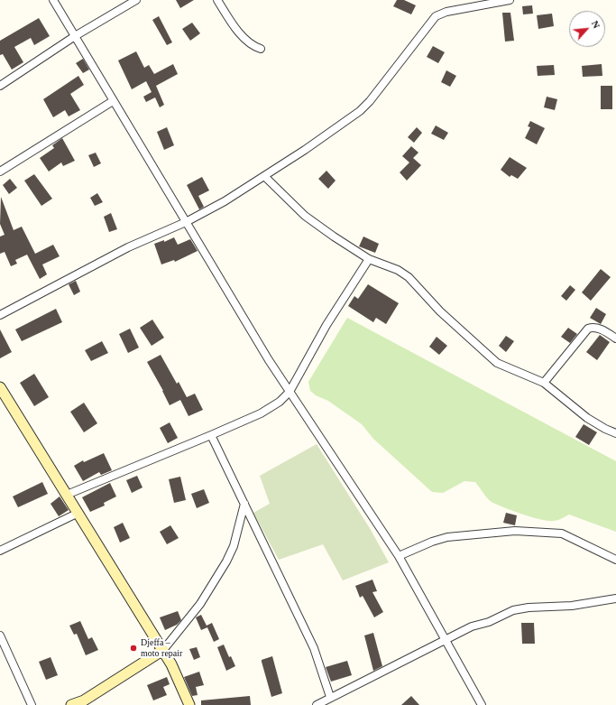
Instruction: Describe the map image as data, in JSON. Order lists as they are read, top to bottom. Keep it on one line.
{"places":["Djeffa – moto repair"],"north":"top right"}
